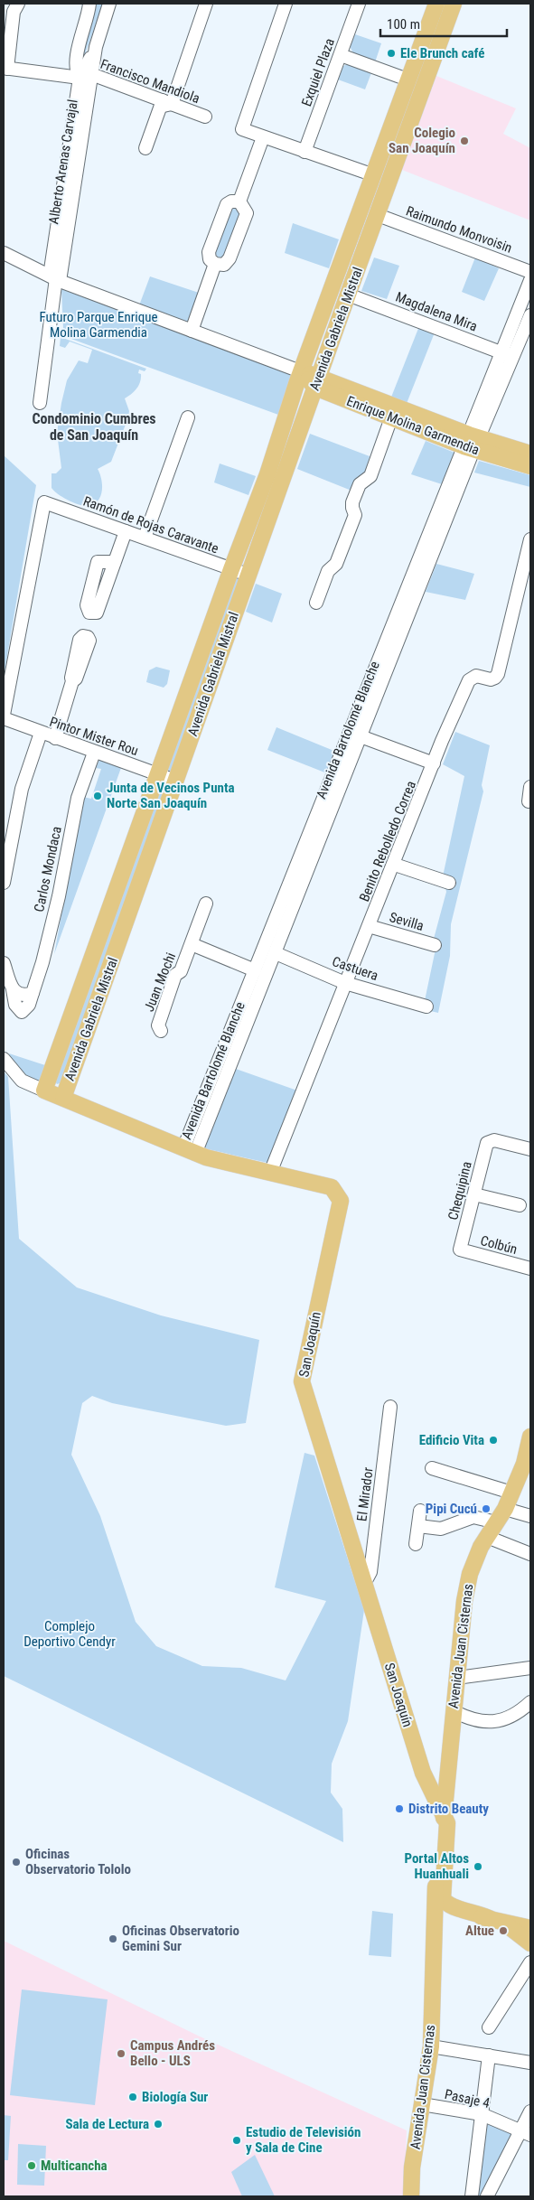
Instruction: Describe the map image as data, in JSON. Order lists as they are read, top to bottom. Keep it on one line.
{"streets":{"main road":["Avenida Gabriela Mistral","Enrique Molina Garmendia","San Joaquín","Avenida Juan Cisternas"],"street":["Exquiel Plaza","Francisco Mandiola","Alberto Arenas Carvajal","Raimundo Monvoisin","Magdalena Mira","Ramón de Rojas Caravante","Avenida Bartolomé Blanche","Pintor Mister Rou","Benito Rebolledo Correa","Carlos Mondaca","Sevilla","Castuera","Juan Mochi","Chequipina","Colbún","El Mirador","Pasaje 4"]},"crossings":[["Francisco Mandiola","Alberto Arenas Carvajal"],["Alberto Arenas Carvajal","Enrique Molina Garmendia"],["Raimundo Monvoisin","Avenida Gabriela Mistral"],["Magdalena Mira","Avenida Gabriela Mistral"],["Magdalena Mira","Avenida Bartolomé Blanche"],["Avenida Gabriela Mistral","Enrique Molina Garmendia"],["Avenida Gabriela Mistral","Ramón de Rojas Caravante"],["Avenida Gabriela Mistral","Pintor Mister Rou"],["Avenida Gabriela Mistral","San Joaquín"],["Enrique Molina Garmendia","Avenida Bartolomé Blanche"],["Avenida Bartolomé Blanche","Castuera"],["Avenida Bartolomé Blanche","Juan Mochi"],["Avenida Bartolomé Blanche","San Joaquín"],["Pintor Mister Rou","Carlos Mondaca"],["Benito Rebolledo Correa","Sevilla"],["Benito Rebolledo Correa","Castuera"],["Benito Rebolledo Correa","San Joaquín"],["Chequipina","Colbún"],["San Joaquín","El Mirador"],["San Joaquín","Avenida Juan Cisternas"],["Avenida Juan Cisternas","Pasaje 4"]],"districts":["Condominio Cumbres de San Joaquín"],"parks":["Futuro Parque Enrique Molina Garmendia","Complejo Deportivo Cendyr"],"places":["Ele Brunch café","Colegio San Joaquín","Junta de Vecinos Punta Norte San Joaquín","Edificio Vita","Pipi Cucú","Distrito Beauty","Oficinas Observatorio Tololo","Portal Altos Huanhuali","Altue","Oficinas Observatorio Gemini Sur","Campus Andrés Bello - ULS","Biología Sur","Sala de Lectura","Estudio de Televisión y Sala de Cine","Multicancha"],"scale_bar":"100 m"}
